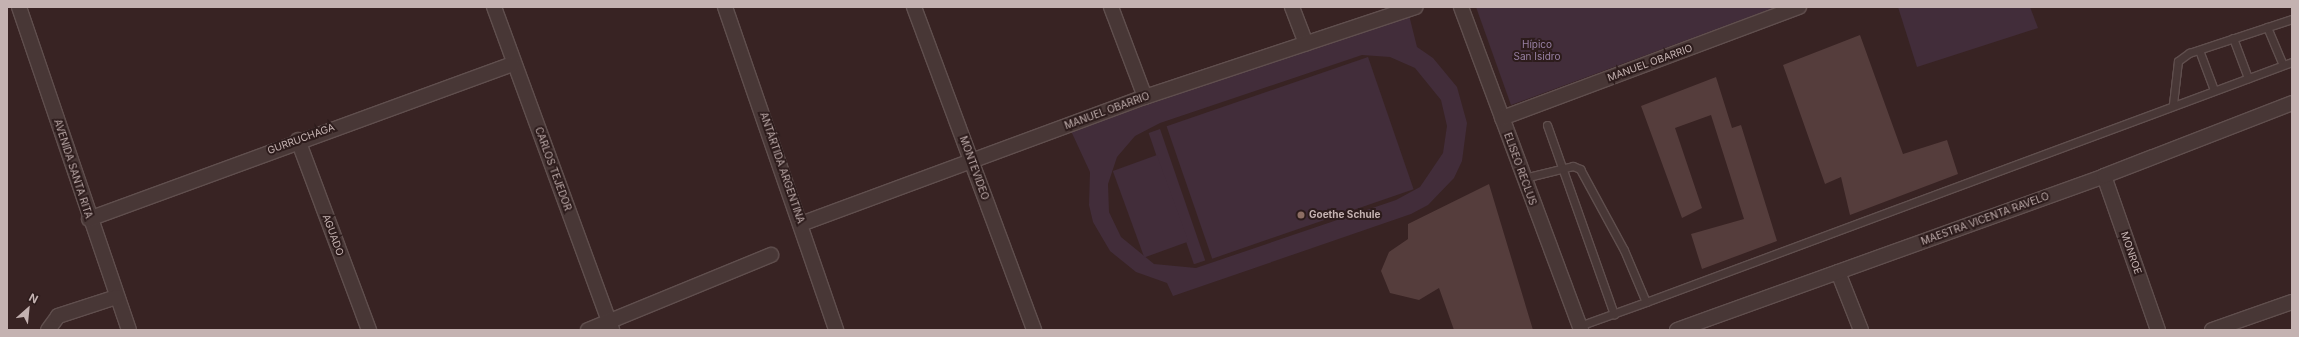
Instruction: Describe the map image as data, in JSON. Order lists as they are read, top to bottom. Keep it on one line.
{"streets":{"street":["MANUEL OBARRIO","GURRUCHAGA","ANTÁRTIDA ARGENTINA","MONTEVIDEO","AVENIDA SANTA RITA","CARLOS TEJEDOR","ELISEO RECLUS","MAESTRA VICENTA RAVELO","AGUADO","MONROE"]},"crossings":[["MANUEL OBARRIO","ANTÁRTIDA ARGENTINA"],["MANUEL OBARRIO","MONTEVIDEO"],["MANUEL OBARRIO","ELISEO RECLUS"],["GURRUCHAGA","AVENIDA SANTA RITA"],["GURRUCHAGA","CARLOS TEJEDOR"],["GURRUCHAGA","AGUADO"],["MAESTRA VICENTA RAVELO","MONROE"]],"parks":["Hípico San Isidro"],"places":["Goethe Schule"],"north":"top right"}
